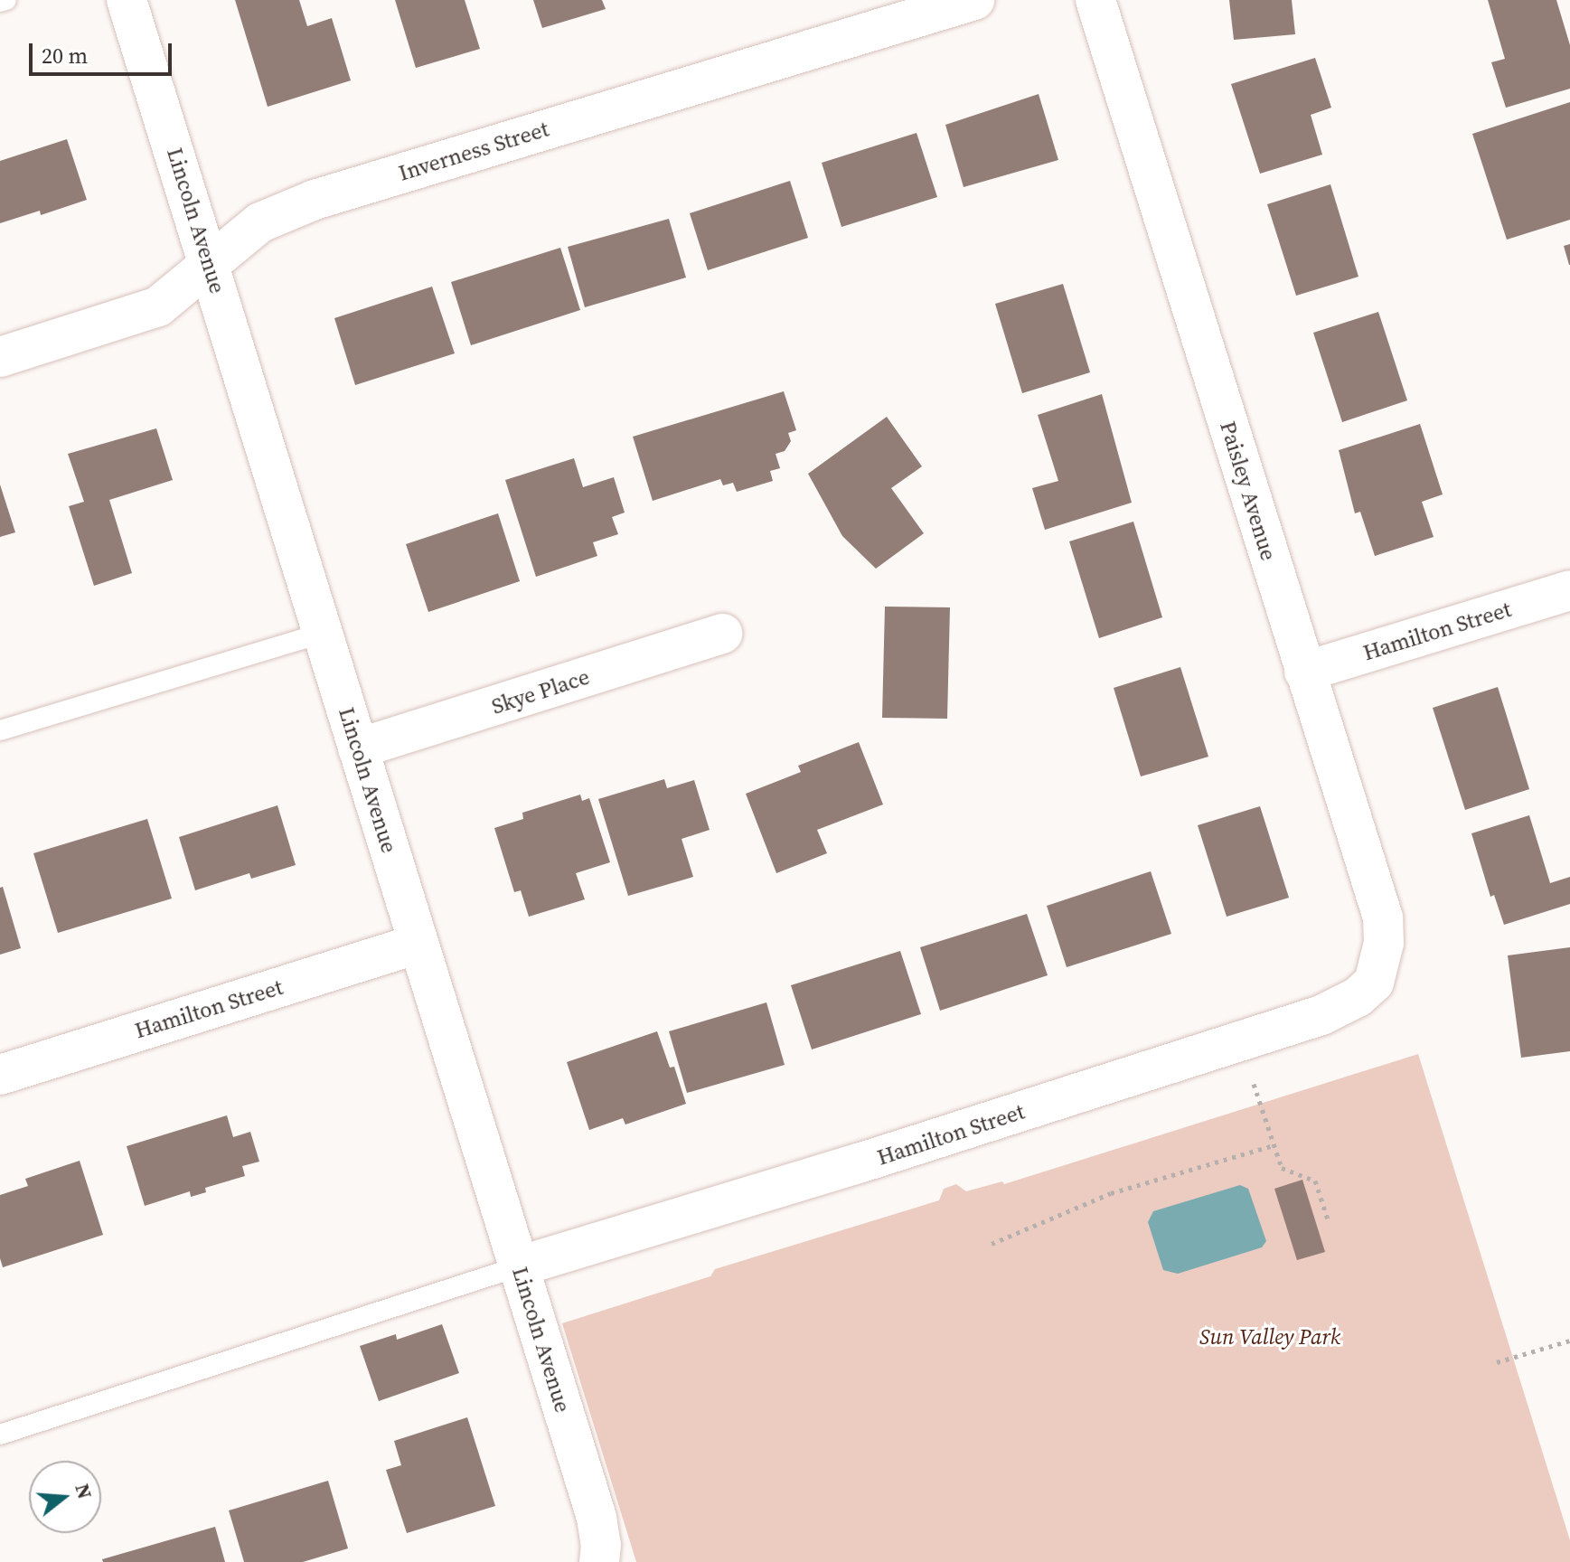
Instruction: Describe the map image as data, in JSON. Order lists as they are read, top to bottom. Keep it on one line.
{"streets":{"street":["Inverness Street","Lincoln Avenue","Paisley Avenue","Hamilton Street","Skye Place"]},"crossings":[["Inverness Street","Lincoln Avenue"],["Lincoln Avenue","Hamilton Street"],["Lincoln Avenue","Skye Place"],["Paisley Avenue","Hamilton Street"]],"parks":["Sun Valley Park"],"scale_bar":"20 m","north":"right"}
